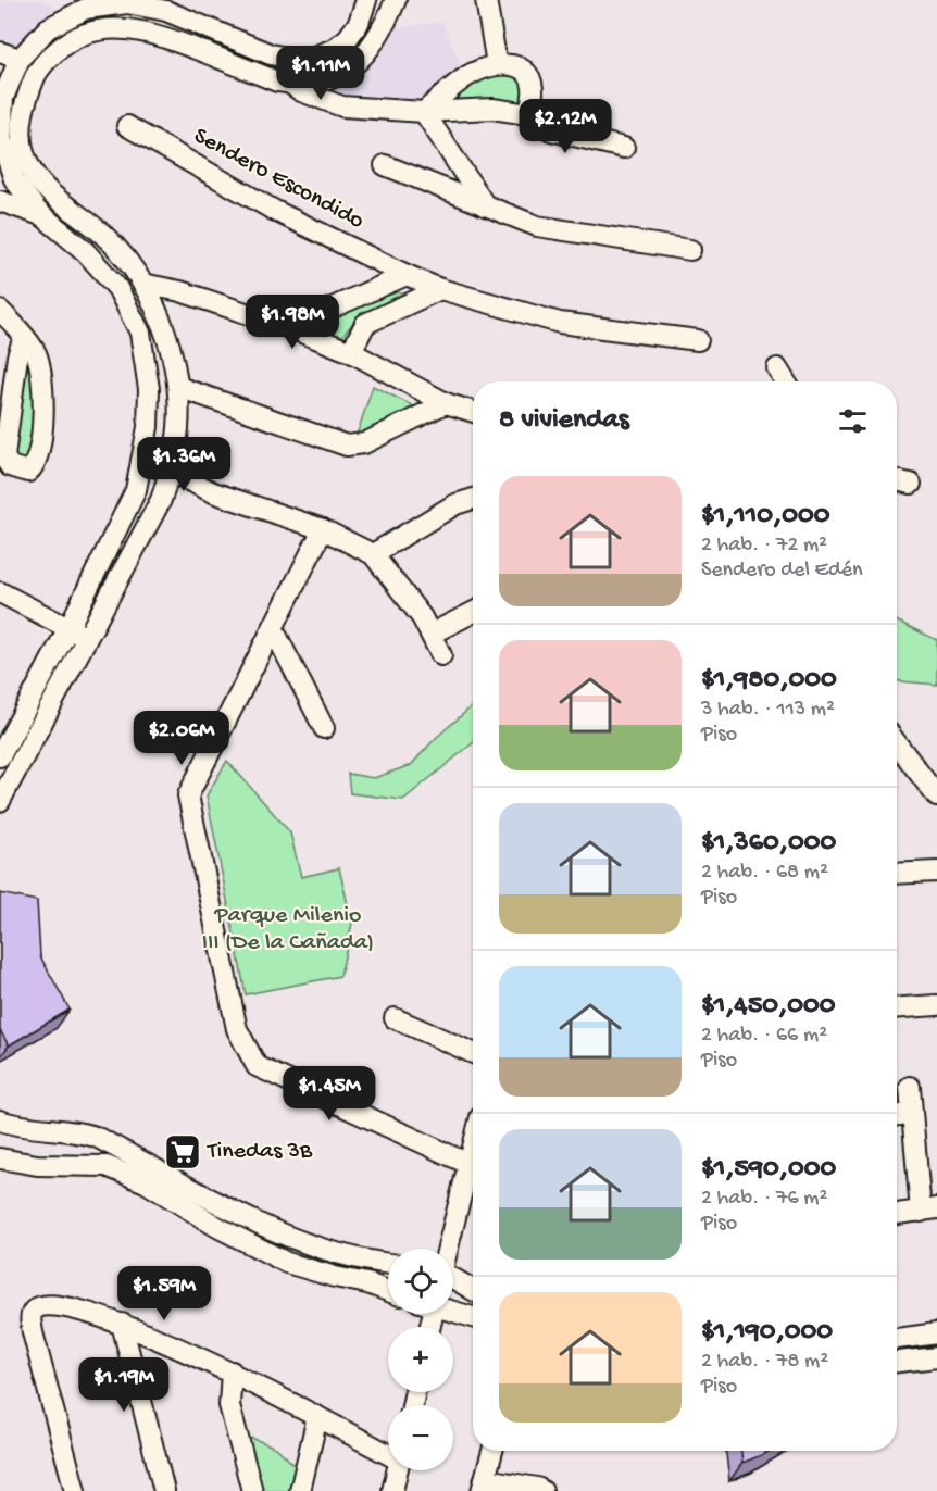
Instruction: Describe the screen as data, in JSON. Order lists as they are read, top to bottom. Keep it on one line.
{"streets":{"street":["Sendero Escondido"]},"parks":["Parque Milenio III (De la Cañada)"],"places":{"supermarket":["Tinedas 3B"]},"page":{"price":["$1.11M","$2.12M","$1.98M","$1.36M","$2.06M","$1.45M","$1.59M","$1.19M"],"heading":"8 viviendas","list":[{"name":"$1,110,000","note":"2 hab. · 72 m² · Sendero del Edén"},{"name":"$1,980,000","note":"3 hab. · 113 m² · Piso"},{"name":"$1,360,000","note":"2 hab. · 68 m² · Piso"},{"name":"$1,450,000","note":"2 hab. · 66 m² · Piso"},{"name":"$1,590,000","note":"2 hab. · 76 m² · Piso"},{"name":"$1,190,000","note":"2 hab. · 78 m² · Piso"}],"map_buttons":["+","−"]}}
